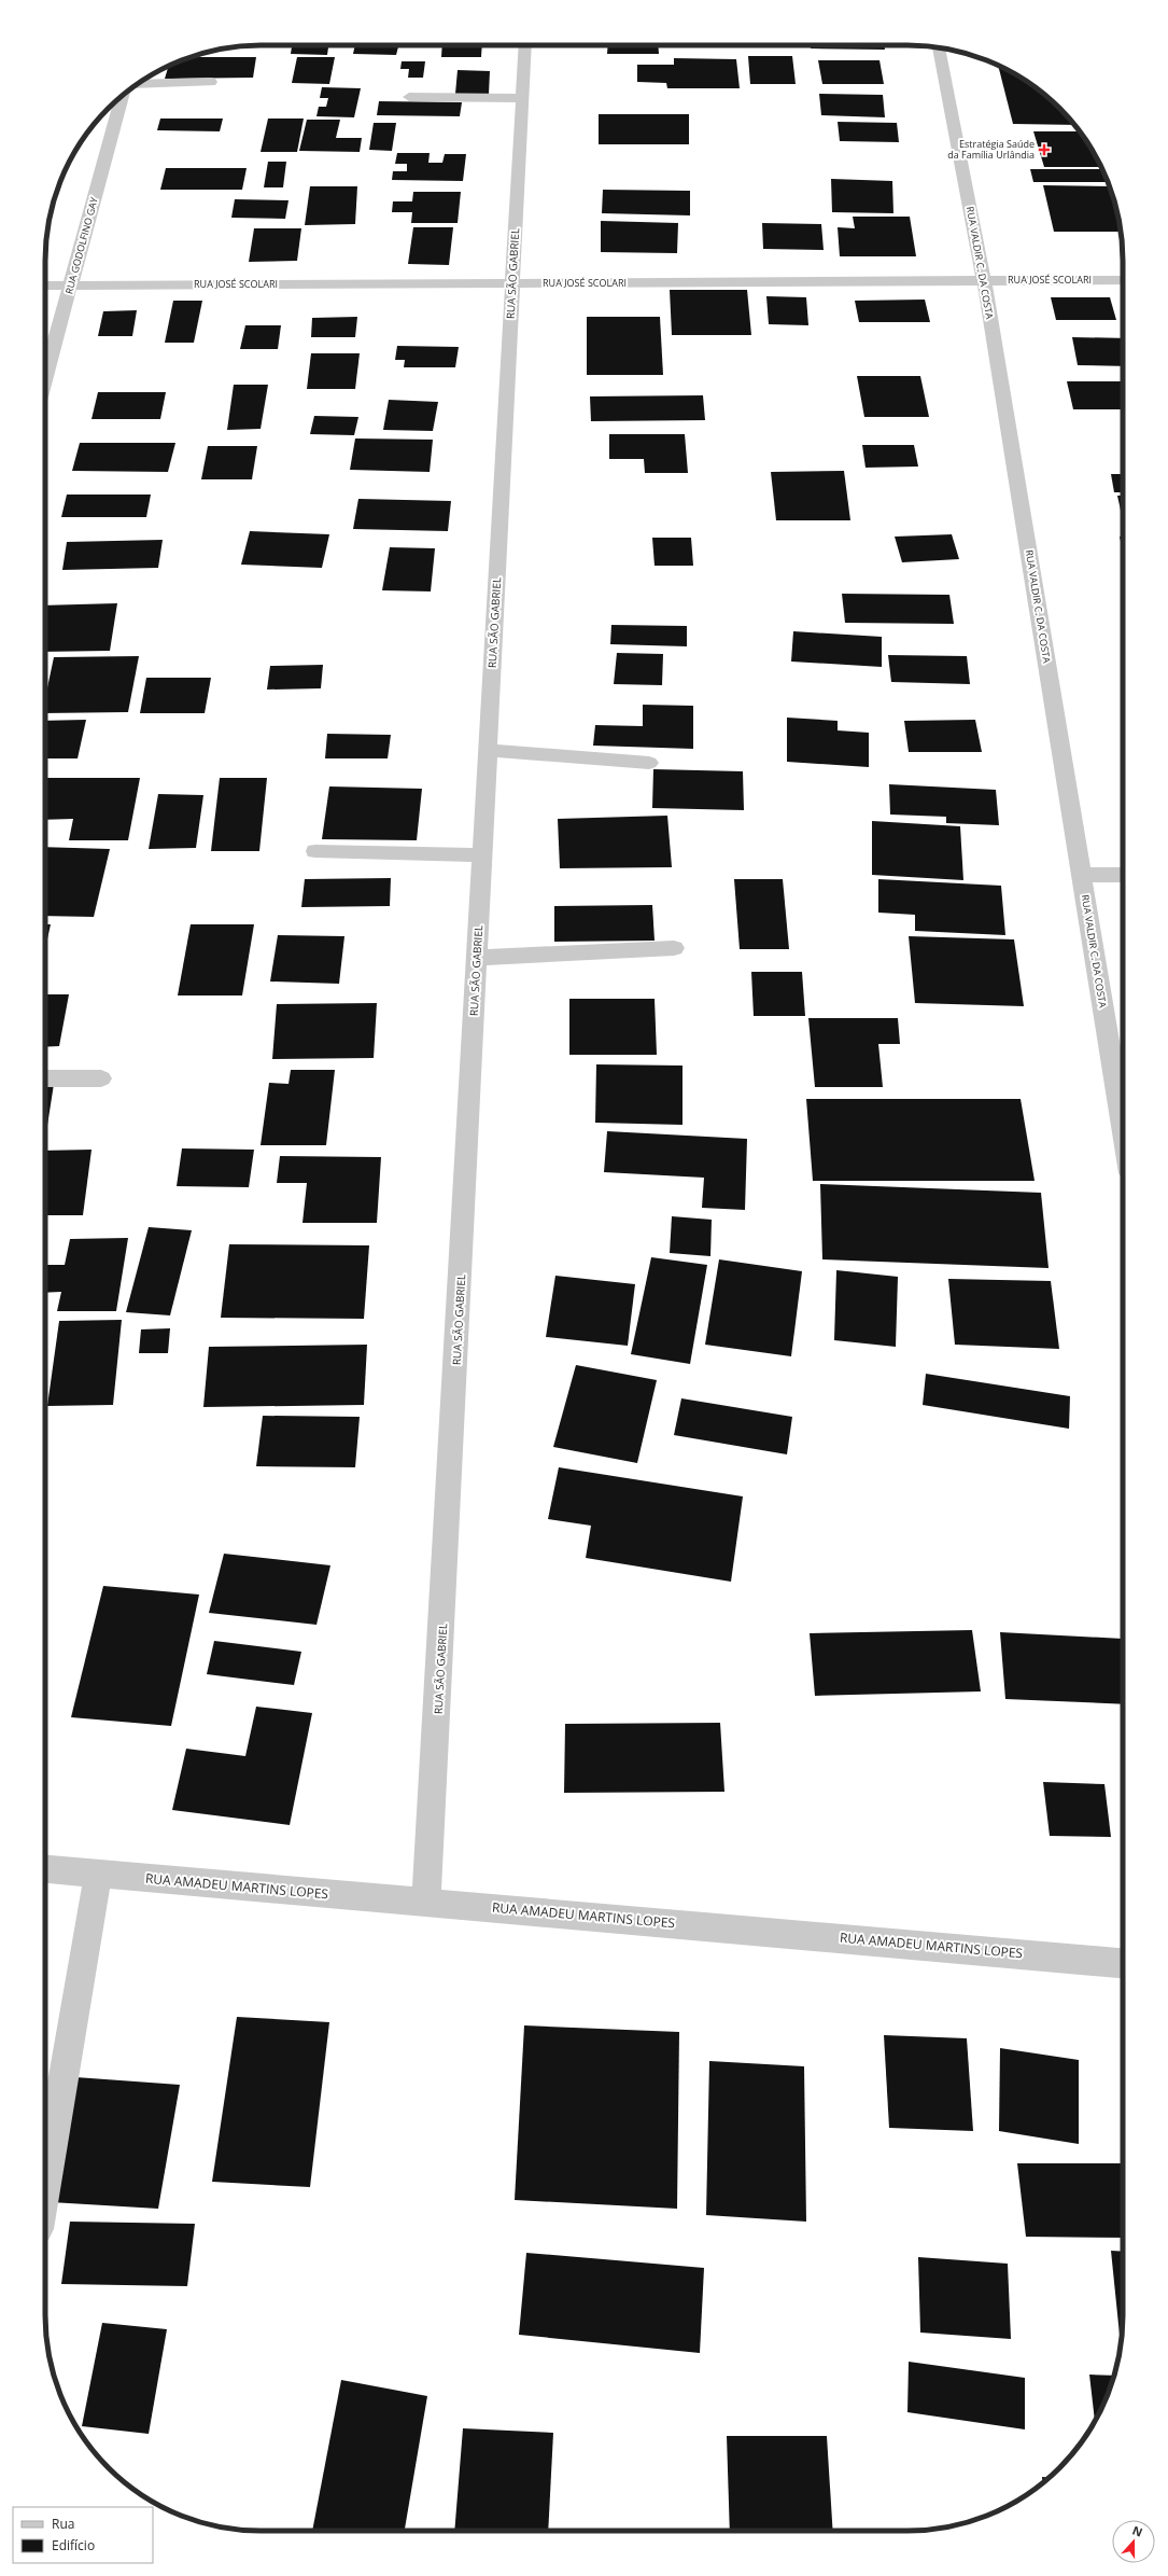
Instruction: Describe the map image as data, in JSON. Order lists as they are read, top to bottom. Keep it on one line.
{"streets":{"street":["RUA GODOLFINO GAY","RUA VALDIR C. DA COSTA","RUA SÃO GABRIEL","RUA JOSÉ SCOLARI","RUA AMADEU MARTINS LOPES"]},"crossings":[["RUA GODOLFINO GAY","RUA JOSÉ SCOLARI"],["RUA VALDIR C. DA COSTA","RUA JOSÉ SCOLARI"],["RUA SÃO GABRIEL","RUA JOSÉ SCOLARI"],["RUA SÃO GABRIEL","RUA AMADEU MARTINS LOPES"]],"places":{"health":["Estratégia Saúde da Família Urlândia"]},"legend":["Rua","Edifício"],"north":"top"}
